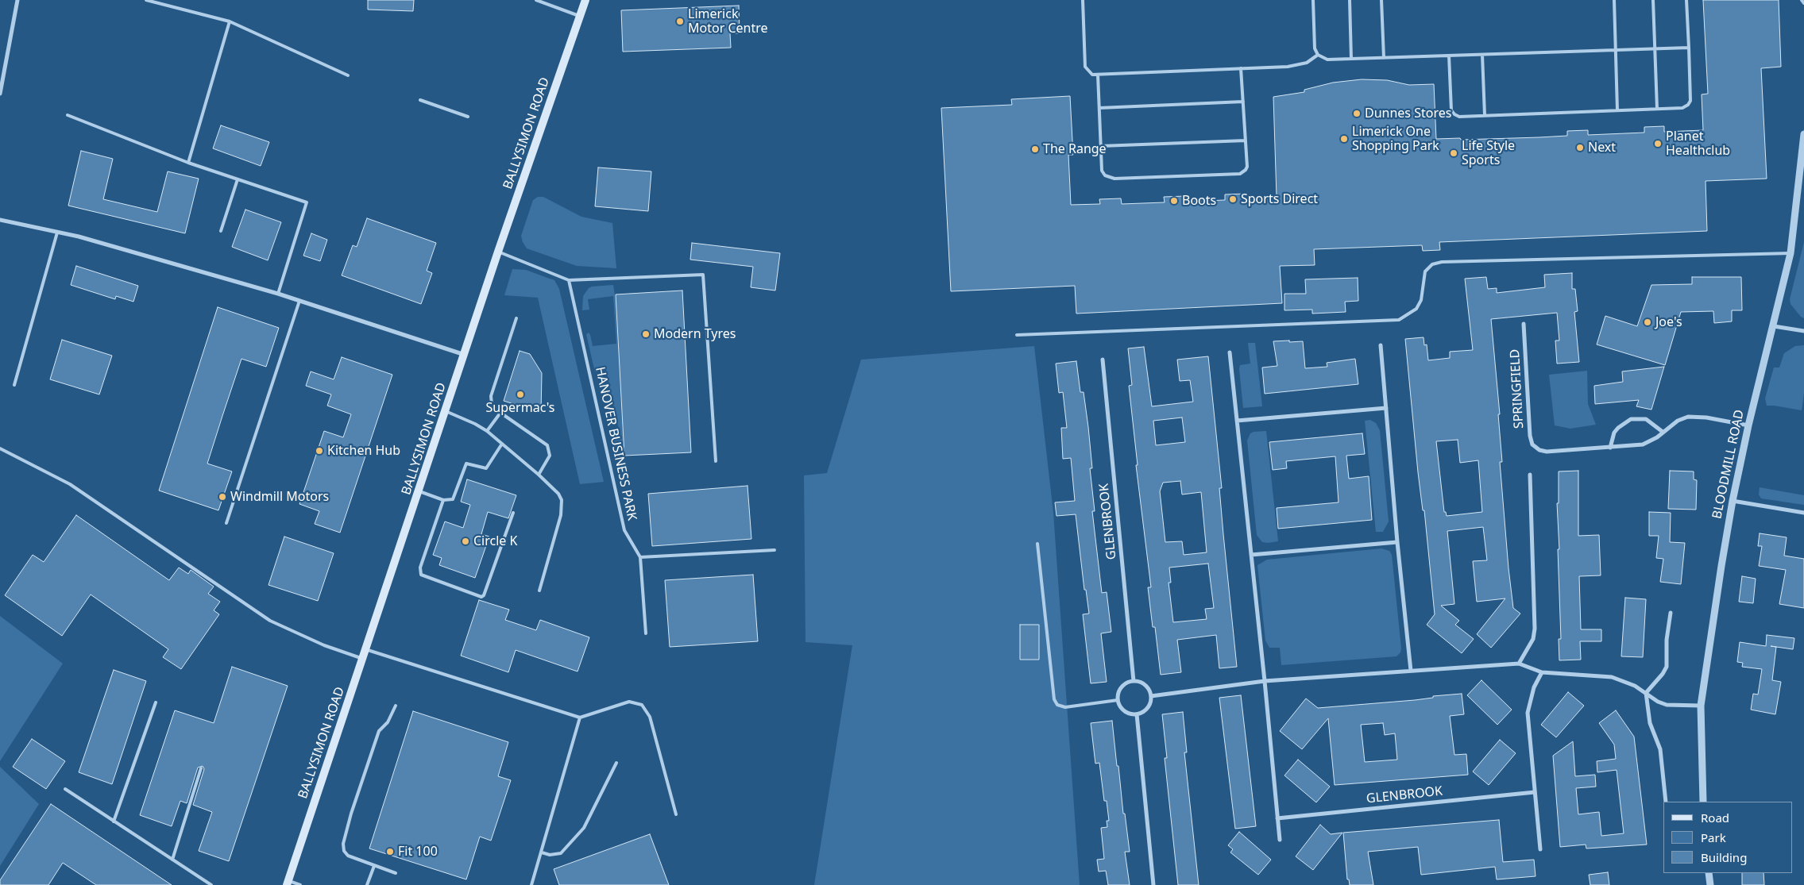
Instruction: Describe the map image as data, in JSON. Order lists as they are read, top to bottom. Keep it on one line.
{"streets":{"main road":["BALLYSIMON ROAD"],"street":["SPRINGFIELD","BLOODMILL ROAD","GLENBROOK"],"lane":["HANOVER BUSINESS PARK"]},"crossings":[["SPRINGFIELD","BLOODMILL ROAD"]],"places":["Limerick Motor Centre","Dunnes Stores","Limerick One Shopping Park","Planet Healthclub","Next","The Range","Life Style Sports","Sports Direct","Boots","Joe's","Modern Tyres","Supermac's","Kitchen Hub","Windmill Motors","Circle K","Fit 100"],"legend":["Road","Park","Building"]}
